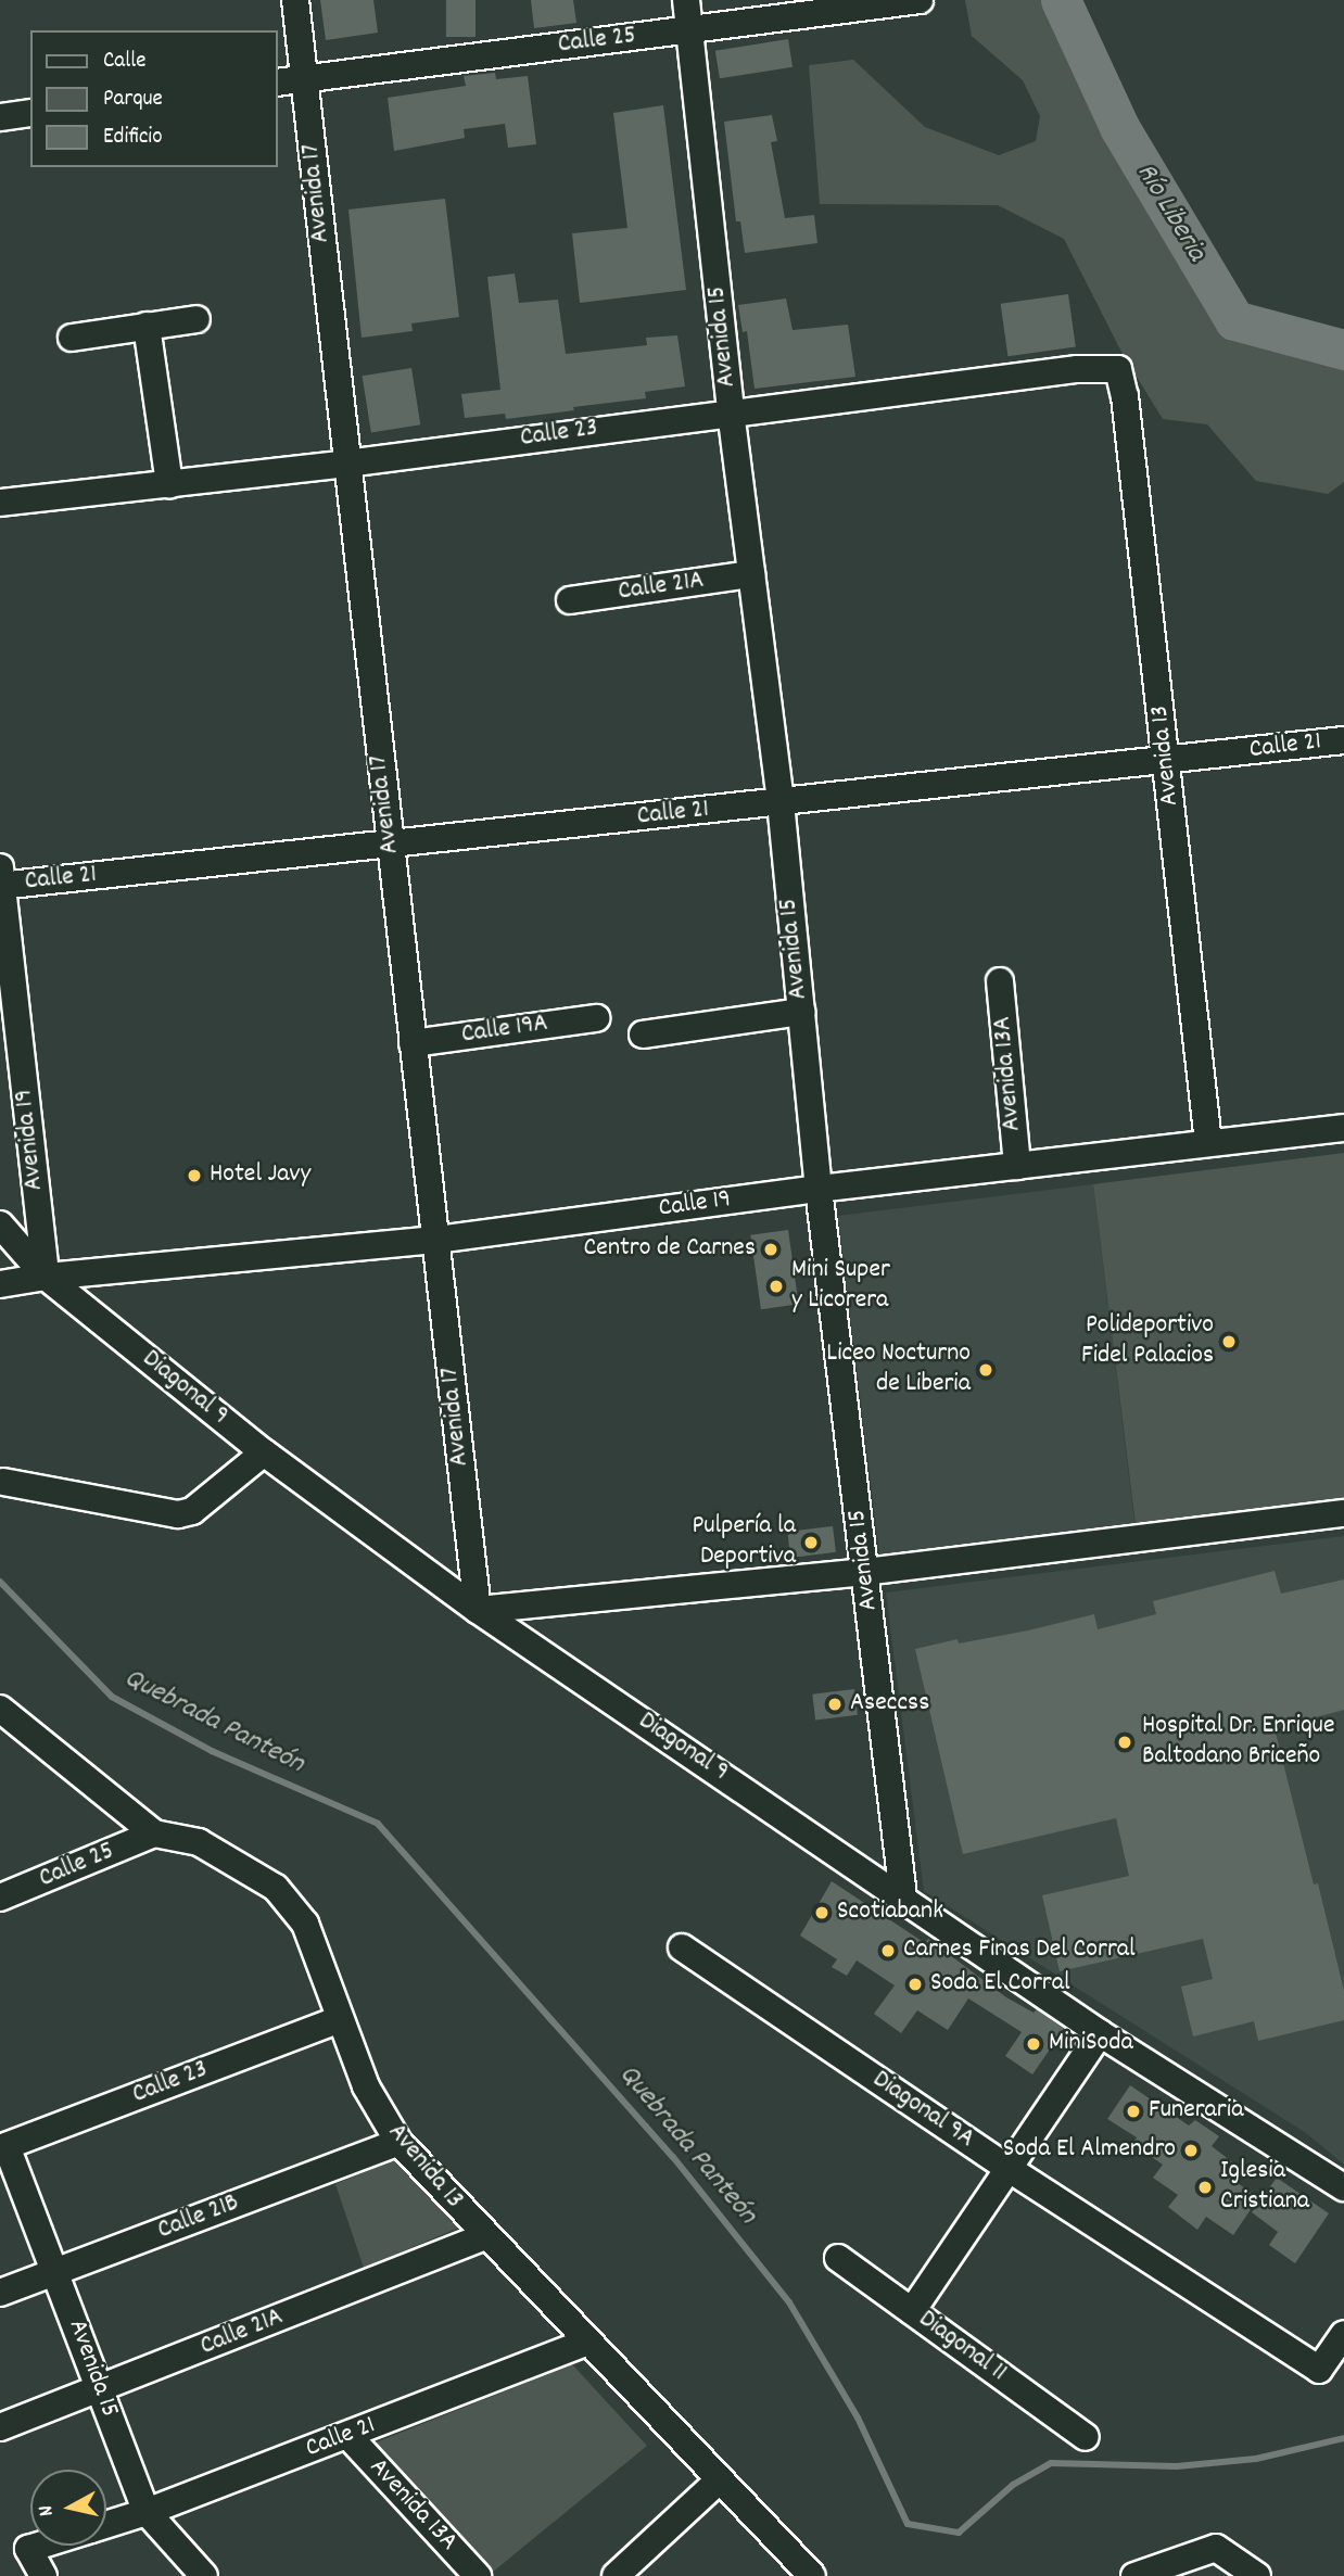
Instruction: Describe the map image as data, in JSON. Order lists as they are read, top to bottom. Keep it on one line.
{"streets":{"street":["Calle 25","Avenida 17","Avenida 15","Calle 23","Calle 21A","Calle 21","Avenida 13","Calle 19A","Avenida 13A","Avenida 19","Calle 19","Diagonal 9","Diagonal 9A","Calle 21B","Diagonal 11"]},"crossings":[["Calle 25","Avenida 17"],["Calle 25","Avenida 15"],["Calle 25","Avenida 13"],["Avenida 17","Calle 23"],["Avenida 17","Calle 21"],["Avenida 17","Calle 19A"],["Avenida 17","Calle 19"],["Avenida 17","Diagonal 9"],["Avenida 15","Calle 23"],["Avenida 15","Calle 21A"],["Avenida 15","Calle 21"],["Avenida 15","Calle 19"],["Avenida 15","Diagonal 9"],["Avenida 15","Calle 21B"],["Calle 23","Avenida 13"],["Calle 21A","Avenida 13"],["Calle 21","Avenida 13"],["Calle 21","Avenida 13A"],["Calle 21","Avenida 19"],["Avenida 13","Calle 19"],["Avenida 13","Calle 21B"],["Avenida 13A","Calle 19"],["Avenida 19","Calle 19"],["Avenida 19","Diagonal 9"],["Calle 19","Diagonal 9"]],"water":["Río Liberia","Quebrada Panteón"],"places":["Hotel Javy","Centro de Carnes","Mini Super y Licorera","Polideportivo Fidel Palacios","Liceo Nocturno de Liberia","Pulpería la Deportiva","Aseccss","Hospital Dr. Enrique Baltodano Briceño","Scotiabank","Carnes Finas Del Corral","Soda El Corral","MiniSoda","Funeraria","Soda El Almendro","Iglesia Cristiana"],"legend":["Calle","Parque","Edificio"],"north":"left"}
